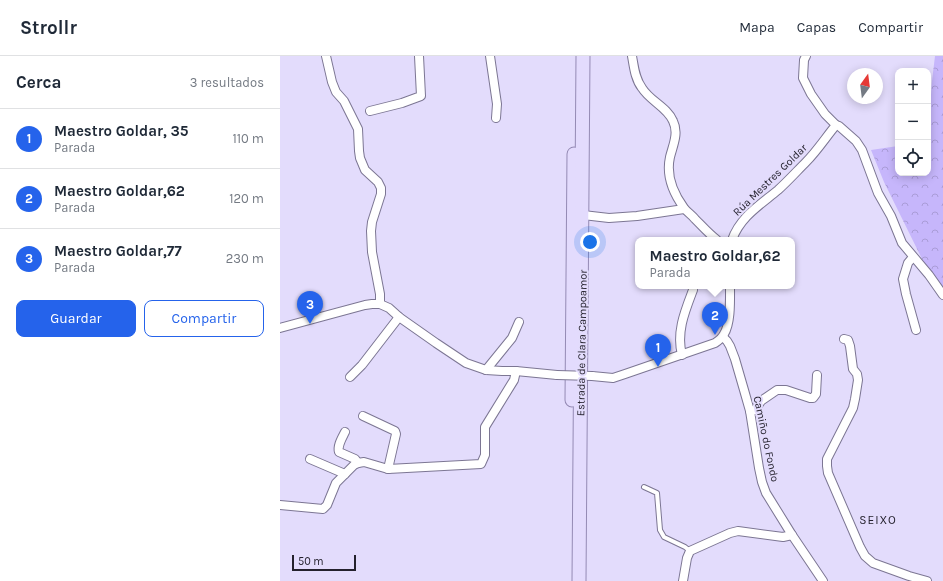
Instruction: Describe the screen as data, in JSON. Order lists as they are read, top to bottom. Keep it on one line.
{"streets":{"main road":["Estrada de Clara Campoamor"],"street":["Rúa Mestres Goldar","Camiño do Fondo"]},"districts":["SEIXO"],"scale_bar":"50 m","north":"top","page":{"header":"Strollr","nav":["Mapa","Capas","Compartir"],"heading":["Cerca","3 resultados"],"map_buttons":["+","−"],"list":[{"mark":"1","name":"Maestro Goldar, 35","note":"Parada","value":"110 m"},{"mark":"2","name":"Maestro Goldar,62","note":"Parada","value":"120 m"},{"mark":"3","name":"Maestro Goldar,77","note":"Parada","value":"230 m"}],"popup":["Maestro Goldar,62","Parada"],"buttons":["Guardar","Compartir"],"pins":["3","2","1"],"scale":"50 m"}}
